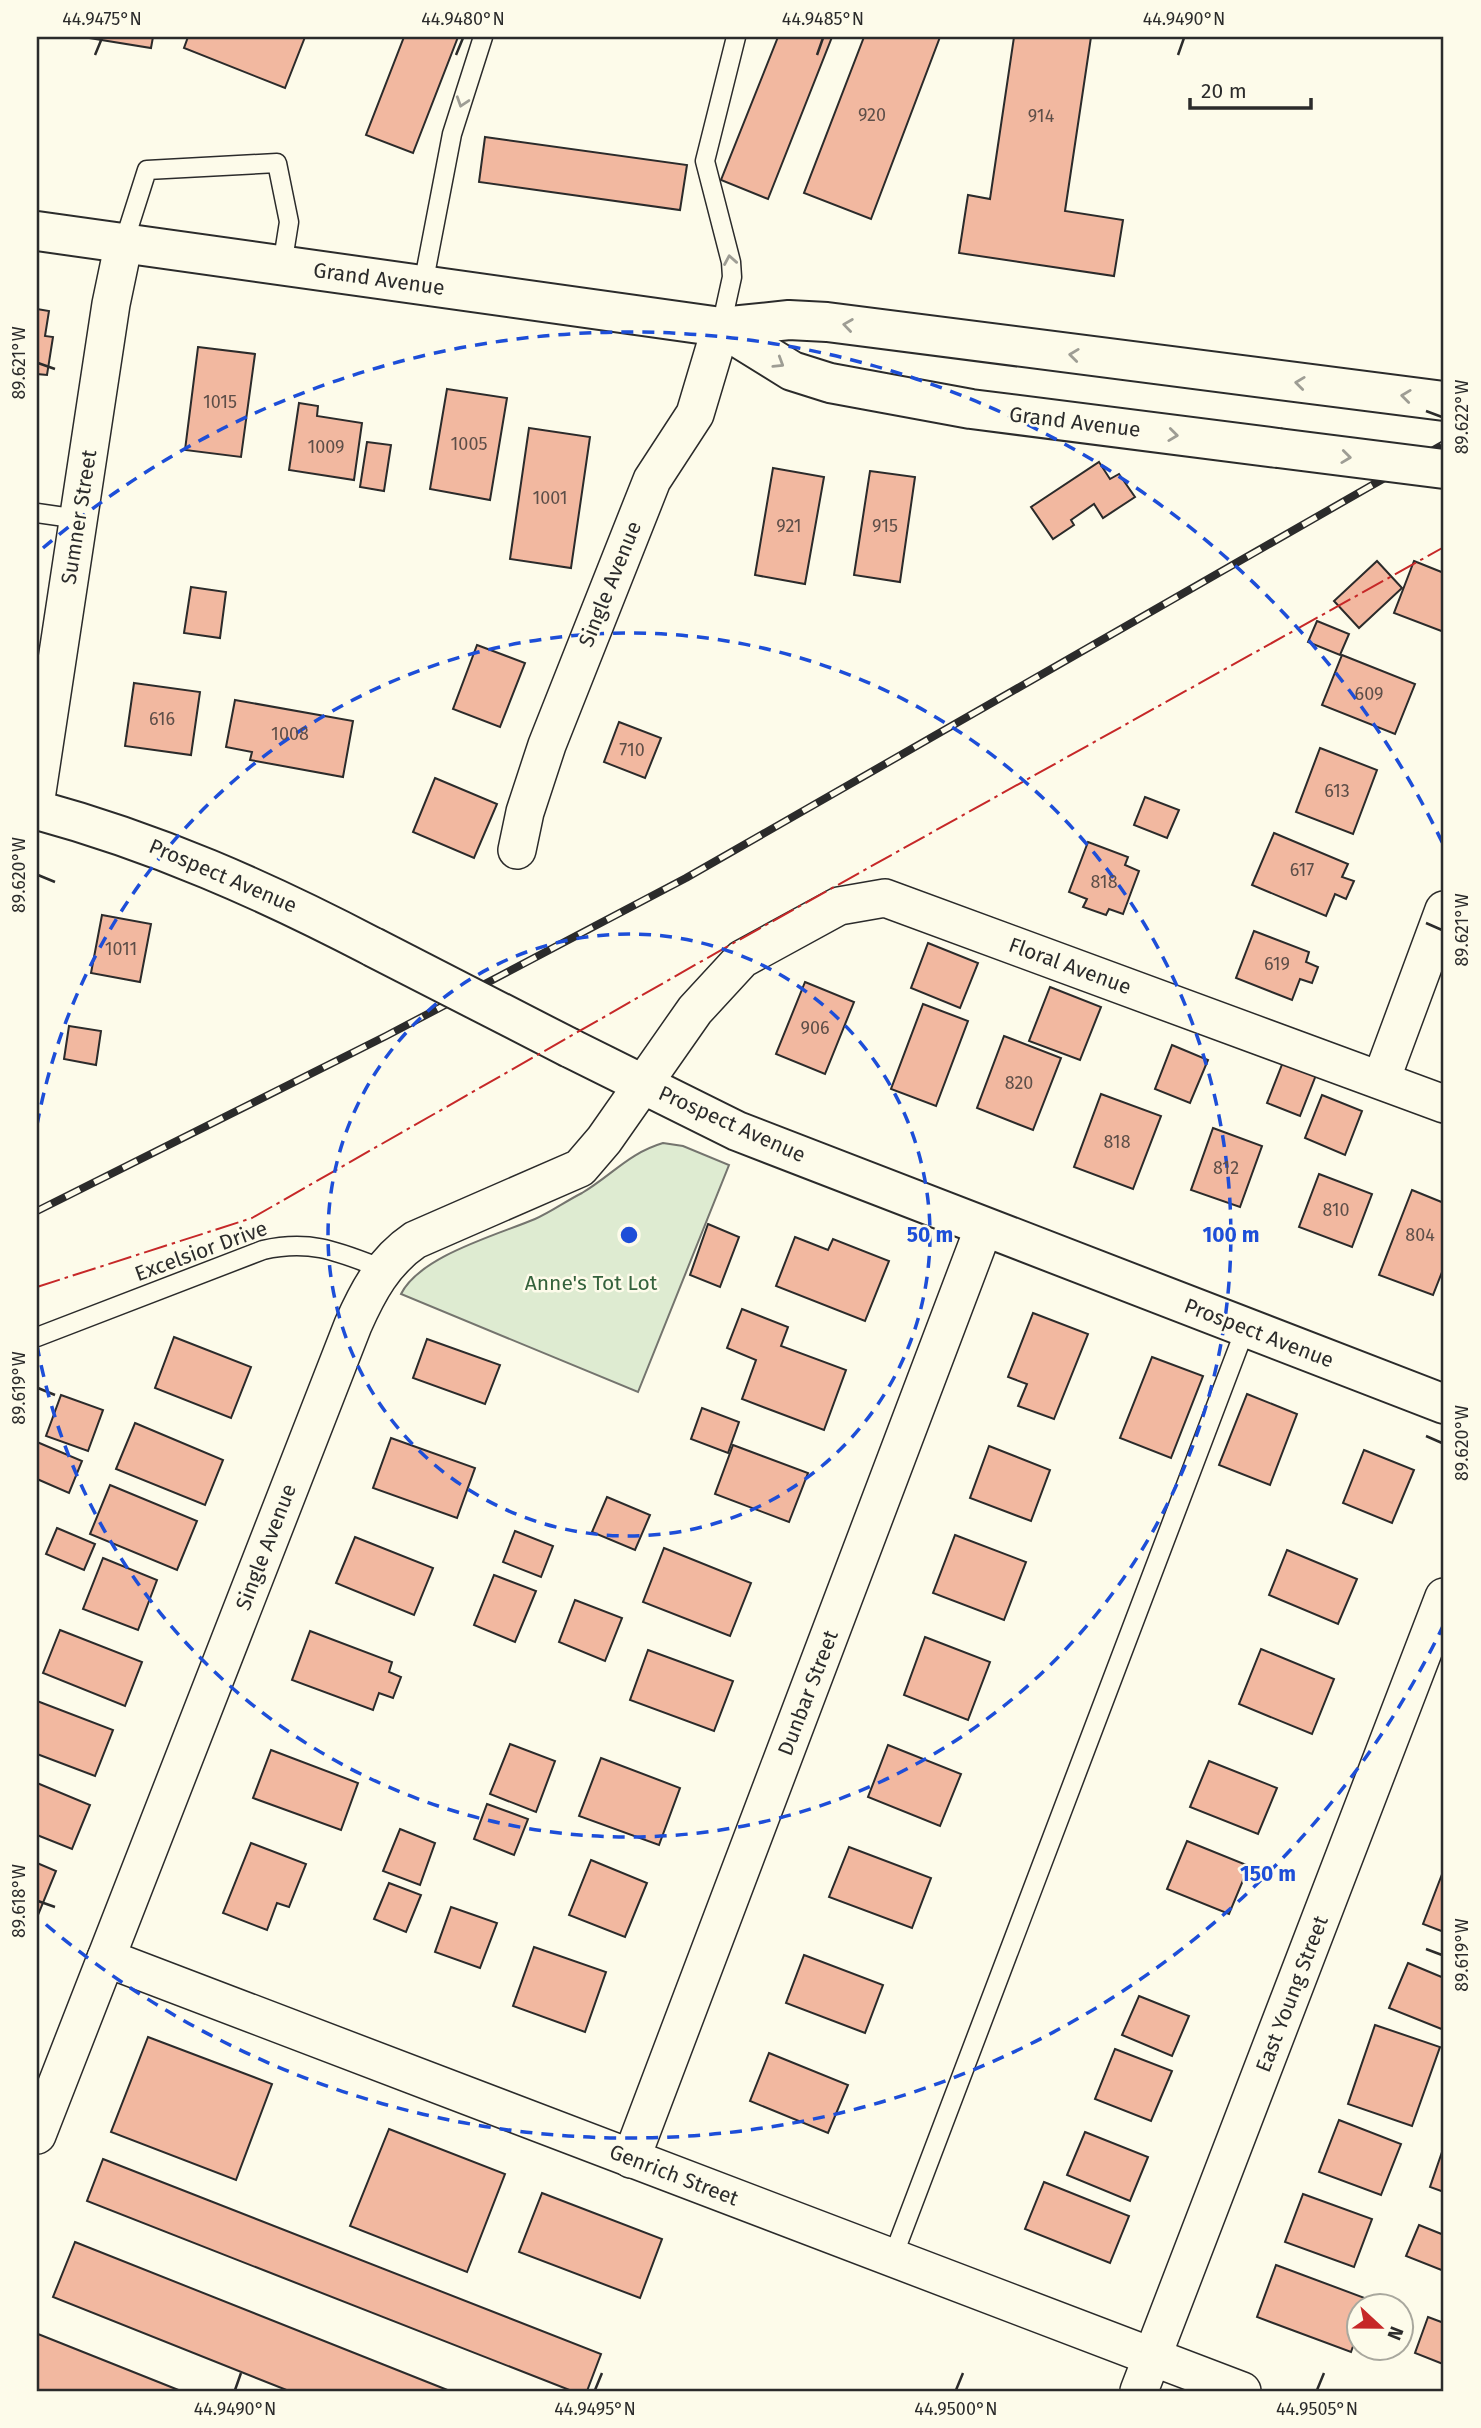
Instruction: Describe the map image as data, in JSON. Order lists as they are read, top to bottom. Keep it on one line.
{"streets":{"main road":["Grand Avenue","Prospect Avenue"],"street":["Sumner Street","Single Avenue","Floral Avenue","Dunbar Street","East Young Street","Genrich Street"],"lane":["Excelsior Drive"]},"crossings":[["Grand Avenue","Sumner Street"],["Grand Avenue","Single Avenue"],["Single Avenue","Prospect Avenue"],["Single Avenue","Floral Avenue"],["Single Avenue","Excelsior Drive"],["Single Avenue","Genrich Street"],["Prospect Avenue","Floral Avenue"],["Prospect Avenue","Dunbar Street"],["Dunbar Street","Genrich Street"],["East Young Street","Genrich Street"]],"parks":["Anne's Tot Lot"],"house_numbers":["920","914","1015","1005","1009","1001","921","915","609","616","1008","710","613","617","818","1011","619","906","820","818","812","810","804"],"scale_bar":"20 m","north":"right","coordinates":["44.9475°N","44.9480°N","44.9485°N","44.9490°N","89.621°W","89.622°W","89.620°W","89.619°W","89.618°W","44.9495°N","44.9500°N","44.9505°N"],"rings":["50 m","100 m","150 m"]}
